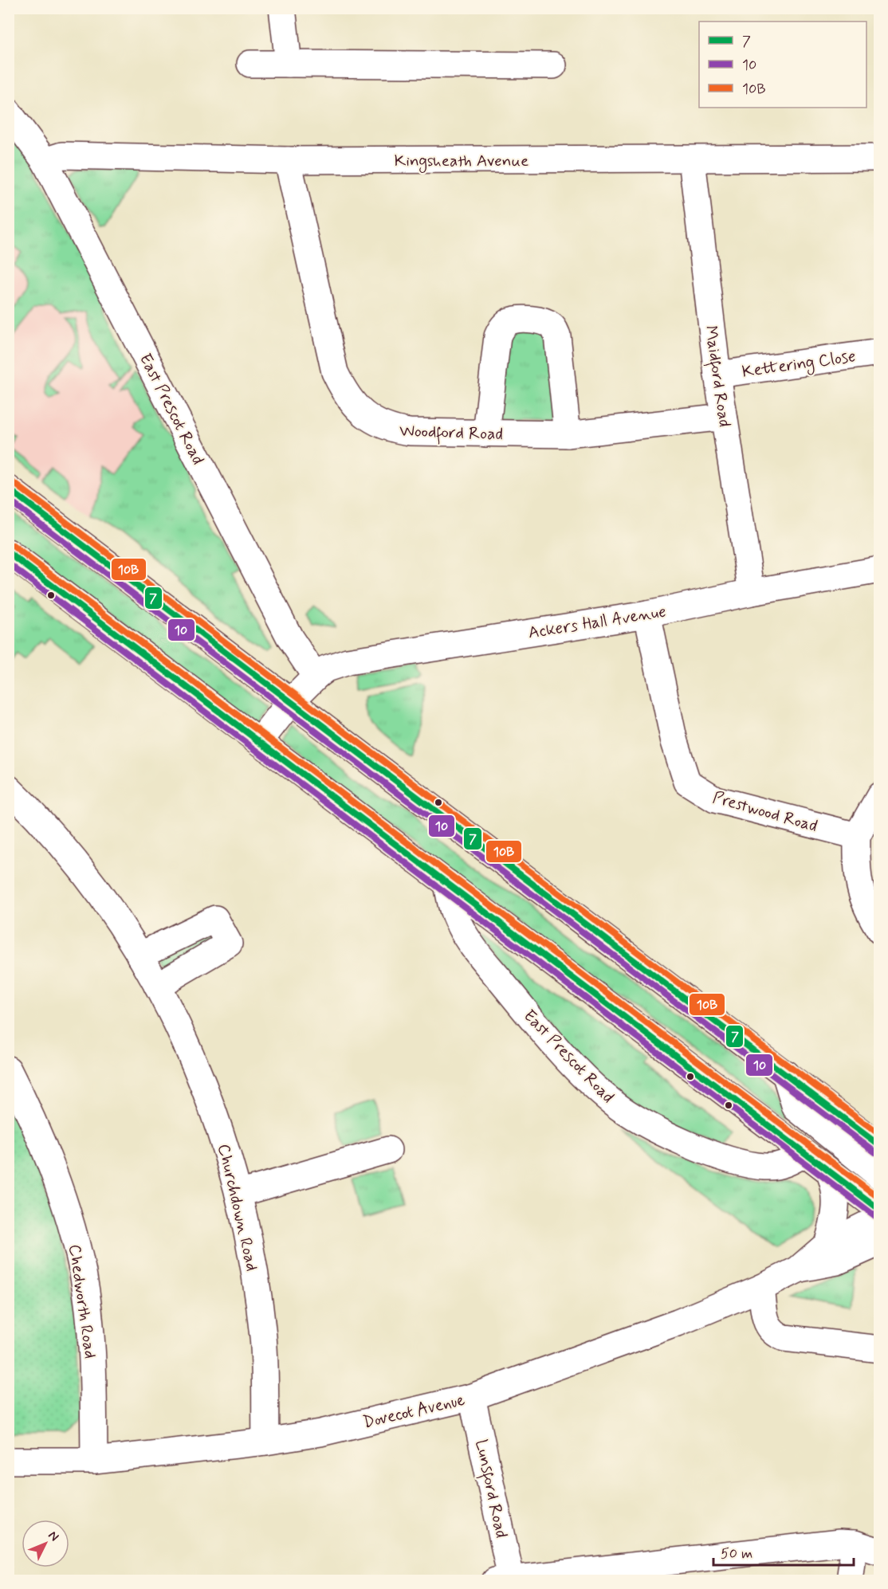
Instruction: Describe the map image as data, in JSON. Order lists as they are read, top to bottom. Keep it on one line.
{"streets":{"main road":["Kingsheath Avenue","Kettering Close","Maidford Road","East Prescot Road","Woodford Road","Ackers Hall Avenue","Prestwood Road","Churchdown Road","Chedworth Road","Dovecot Avenue","Lunsford Road"]},"crossings":[["Kingsheath Avenue","Maidford Road"],["Kingsheath Avenue","East Prescot Road"],["Kingsheath Avenue","Woodford Road"],["Kettering Close","Maidford Road"],["Maidford Road","Woodford Road"],["Maidford Road","Ackers Hall Avenue"],["East Prescot Road","Ackers Hall Avenue"],["Ackers Hall Avenue","Prestwood Road"],["Churchdown Road","Dovecot Avenue"],["Chedworth Road","Dovecot Avenue"],["Dovecot Avenue","Lunsford Road"]],"lines":["transit line 10B","transit line 7","transit line 10"],"legend":["7","10","10B"],"scale_bar":"50 m","north":"top right"}
